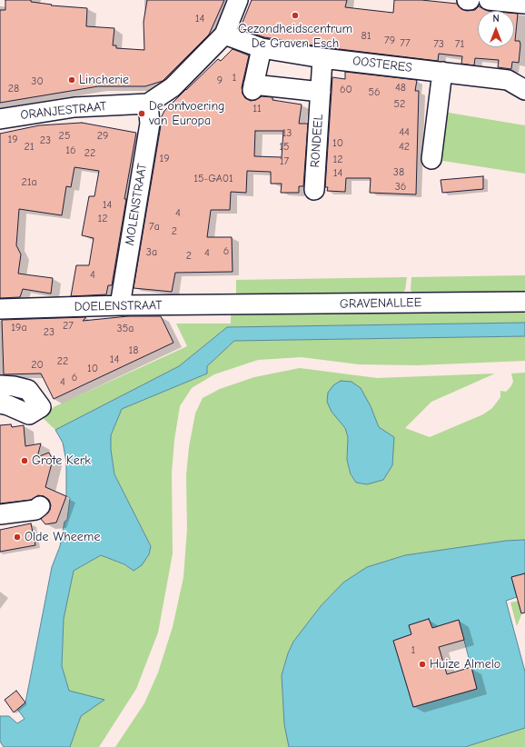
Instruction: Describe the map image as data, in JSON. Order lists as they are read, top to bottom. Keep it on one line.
{"streets":{"street":["OOSTERES","ORANJESTRAAT","RONDEEL","MOLENSTRAAT","GRAVENALLEE","DOELENSTRAAT"]},"crossings":[["OOSTERES","RONDEEL"],["ORANJESTRAAT","MOLENSTRAAT"],["MOLENSTRAAT","DOELENSTRAAT"],["GRAVENALLEE","DOELENSTRAAT"]],"places":["Gezondheidscentrum De Graven Esch","Lincherie","De ontvoering van Europa","Grote Kerk","Olde Wheeme","Huize Almelo"],"house_numbers":["14","81","79","77","73","71","1","9","30","48","28","60","56","52","11","44","13","25","29","19","23","10","21","15","42","16","22","19","12","17","38","14","15-GA01","21a","36","14","4","12","7a","2","6","3a","4","2","4","27","19a","35a","23","18","14","22","20","10","6","4","1"],"north":"top"}
